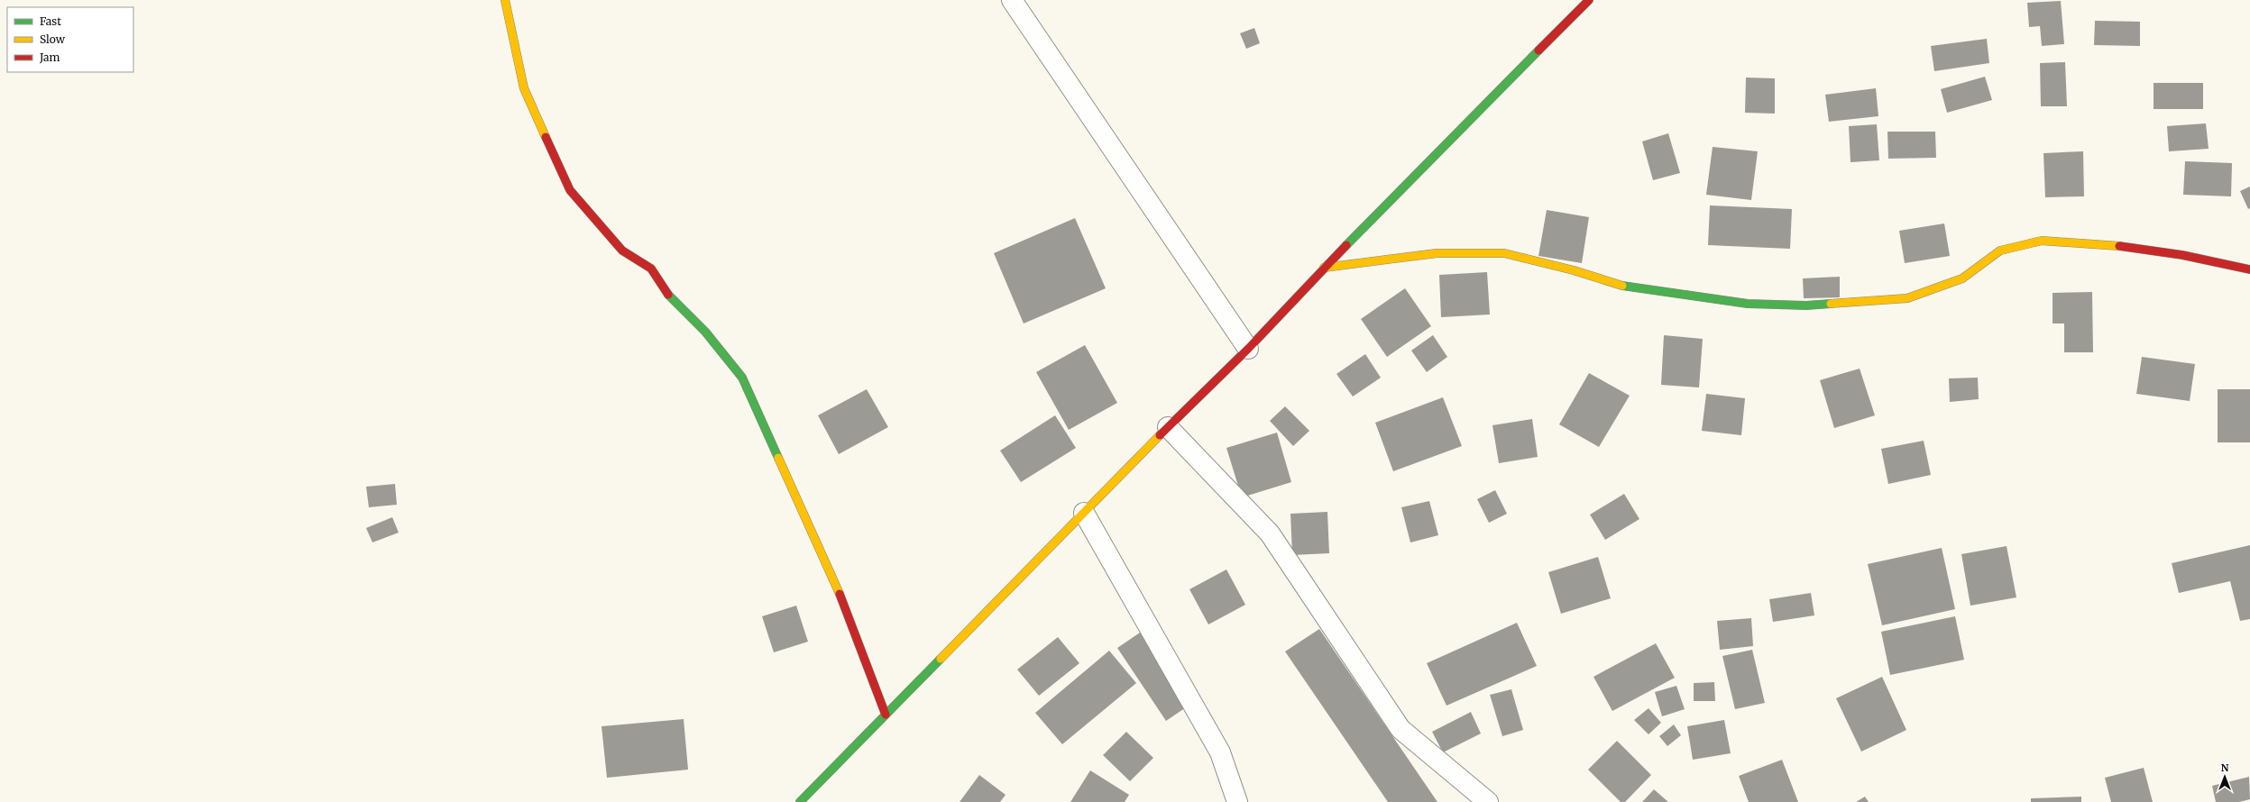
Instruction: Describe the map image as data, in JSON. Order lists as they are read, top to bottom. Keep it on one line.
{"legend":["Fast","Slow","Jam"],"north":"top"}
